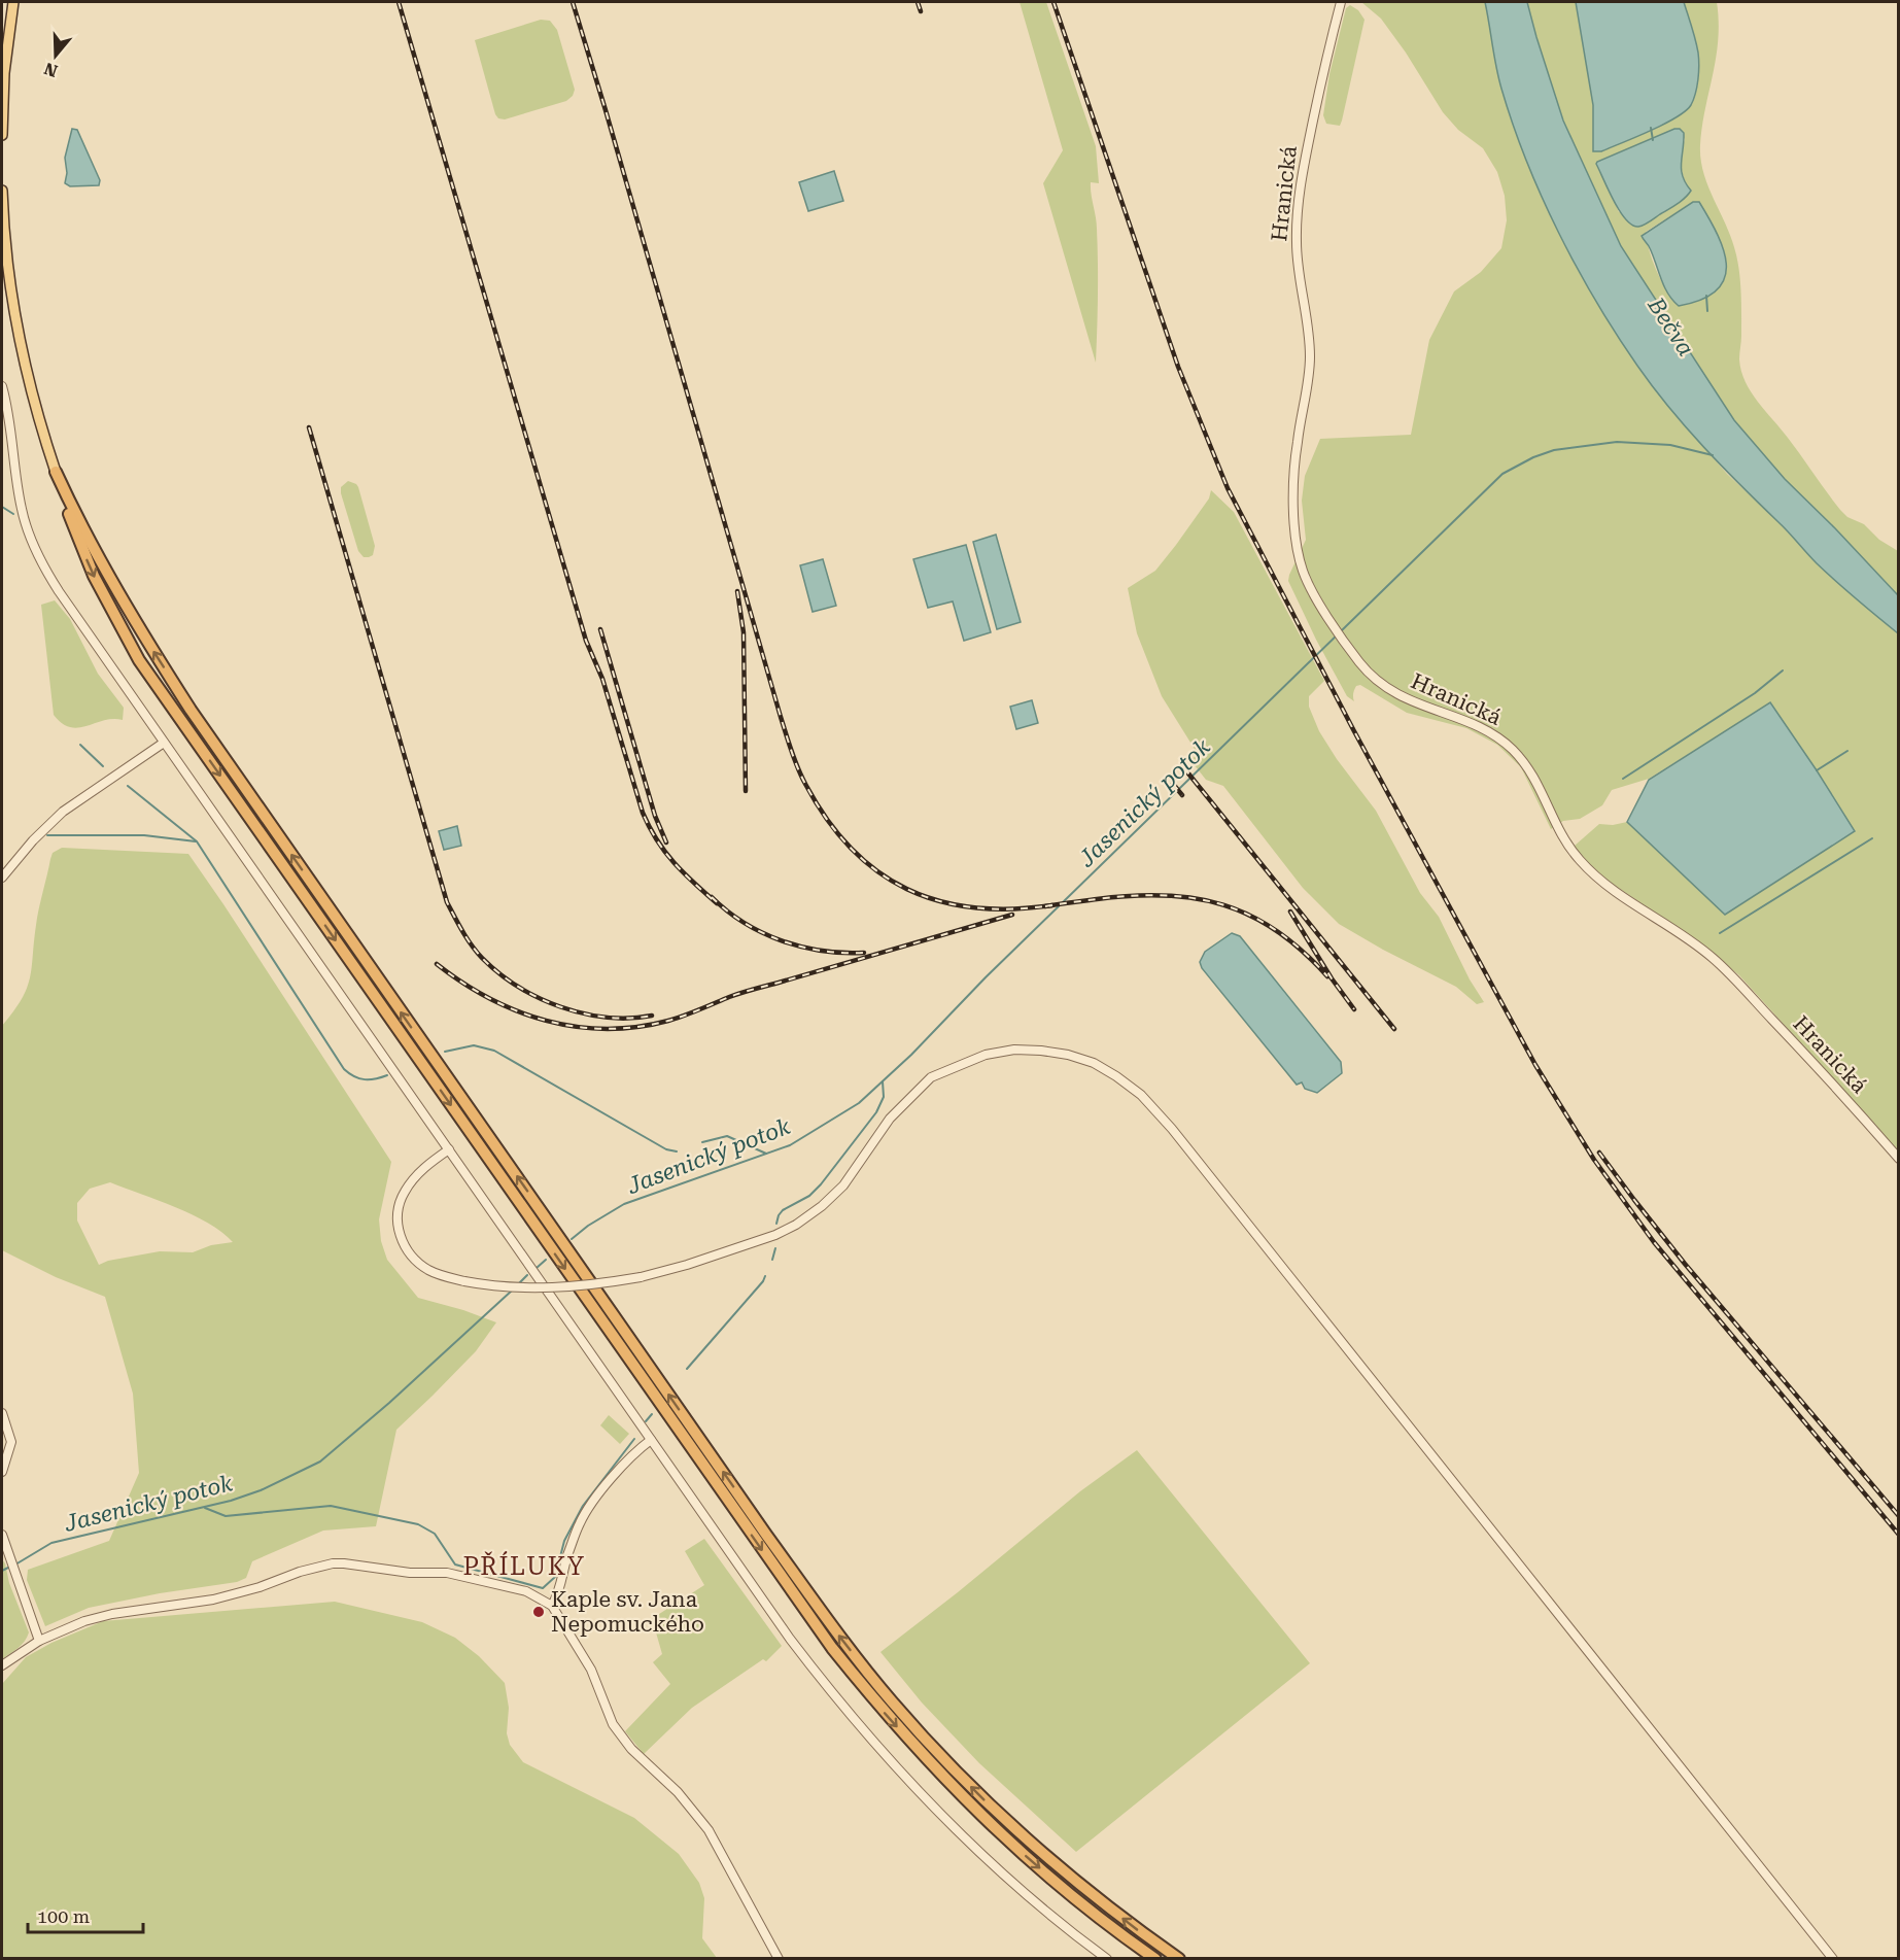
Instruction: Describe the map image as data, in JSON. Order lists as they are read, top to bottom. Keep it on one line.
{"streets":{"street":["Hranická"]},"districts":["PŘÍLUKY"],"water":["Bečva","Jasenický potok"],"places":["Kaple sv. Jana Nepomuckého"],"scale_bar":"100 m","north":"bottom"}
